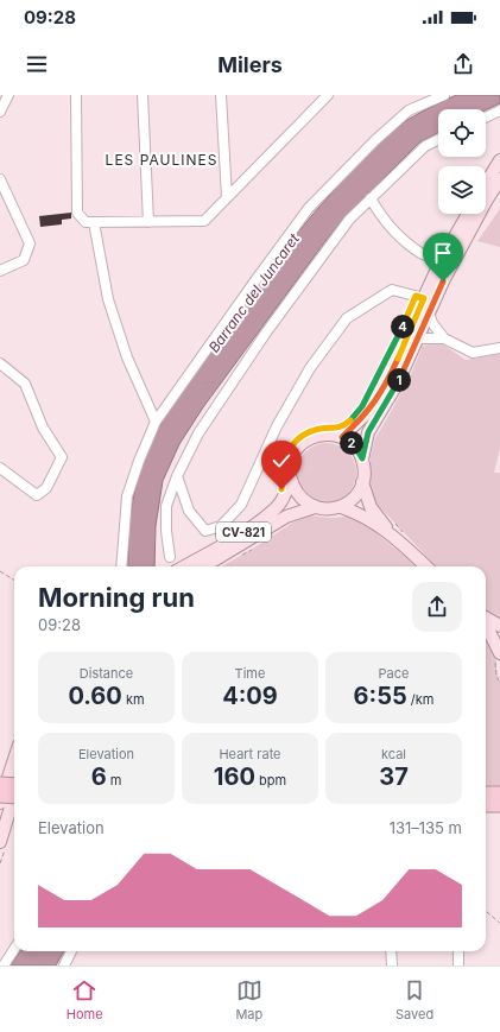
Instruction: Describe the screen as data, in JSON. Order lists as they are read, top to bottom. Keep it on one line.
{"streets":{"main road":["CV-821"]},"districts":["LES PAULINES"],"water":["Barranc del Juncaret"],"page":{"status":"09:28","header":"Milers","pins":["4","1","2"],"heading":["Morning run","09:28"],"stats":[["Distance","0.60 km"],["Time","4:09"],["Pace","6:55 /km"],["Elevation","6 m"],["Heart rate","160 bpm"],["kcal","37"]],"chart":["Elevation","131–135 m"],"tabs":["Home","Map","Saved"]}}
